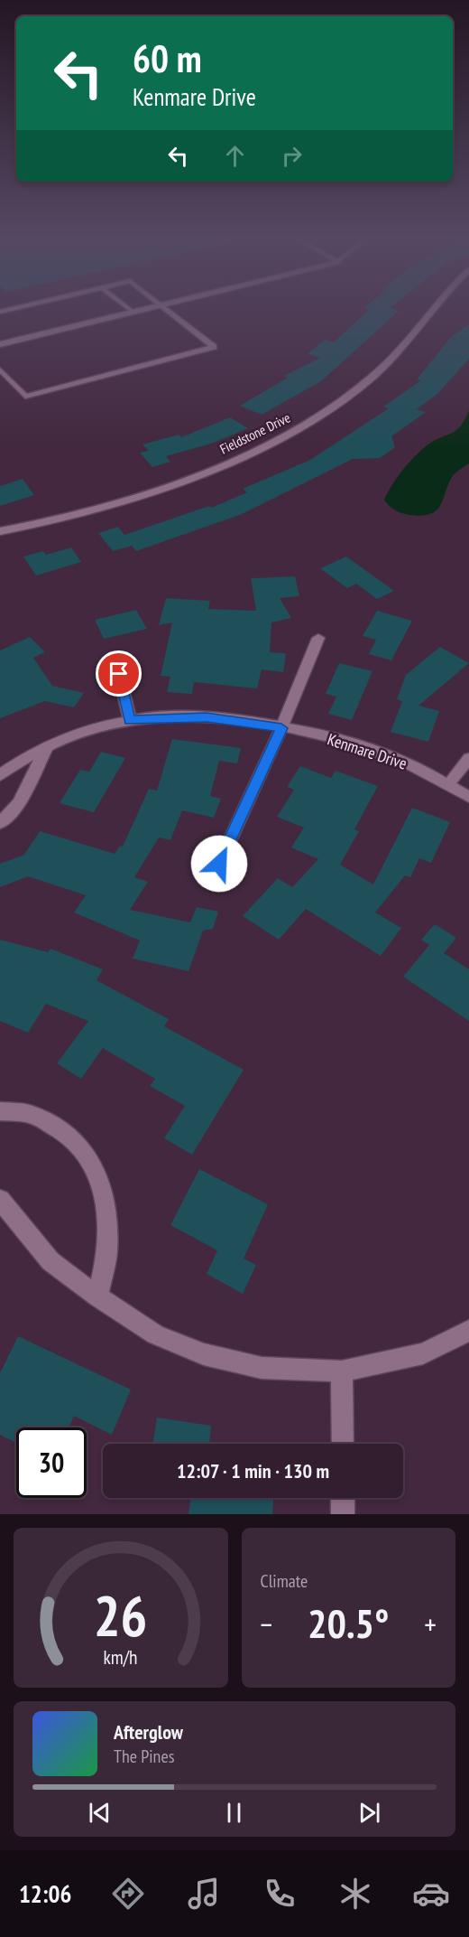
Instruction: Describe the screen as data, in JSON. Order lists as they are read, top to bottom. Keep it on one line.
{"streets":{"street":["Fieldstone Drive","Kenmare Drive"]},"page":{"turn":["60 m","Kenmare Drive"],"limit":"30","trip":"12:07 · 1 min · 130 m","tile":"Climate","heat":["−","20.5°","+"],"song":["Afterglow","The Pines"],"tabs":"12:06","gauge":["26","km/h"]}}
